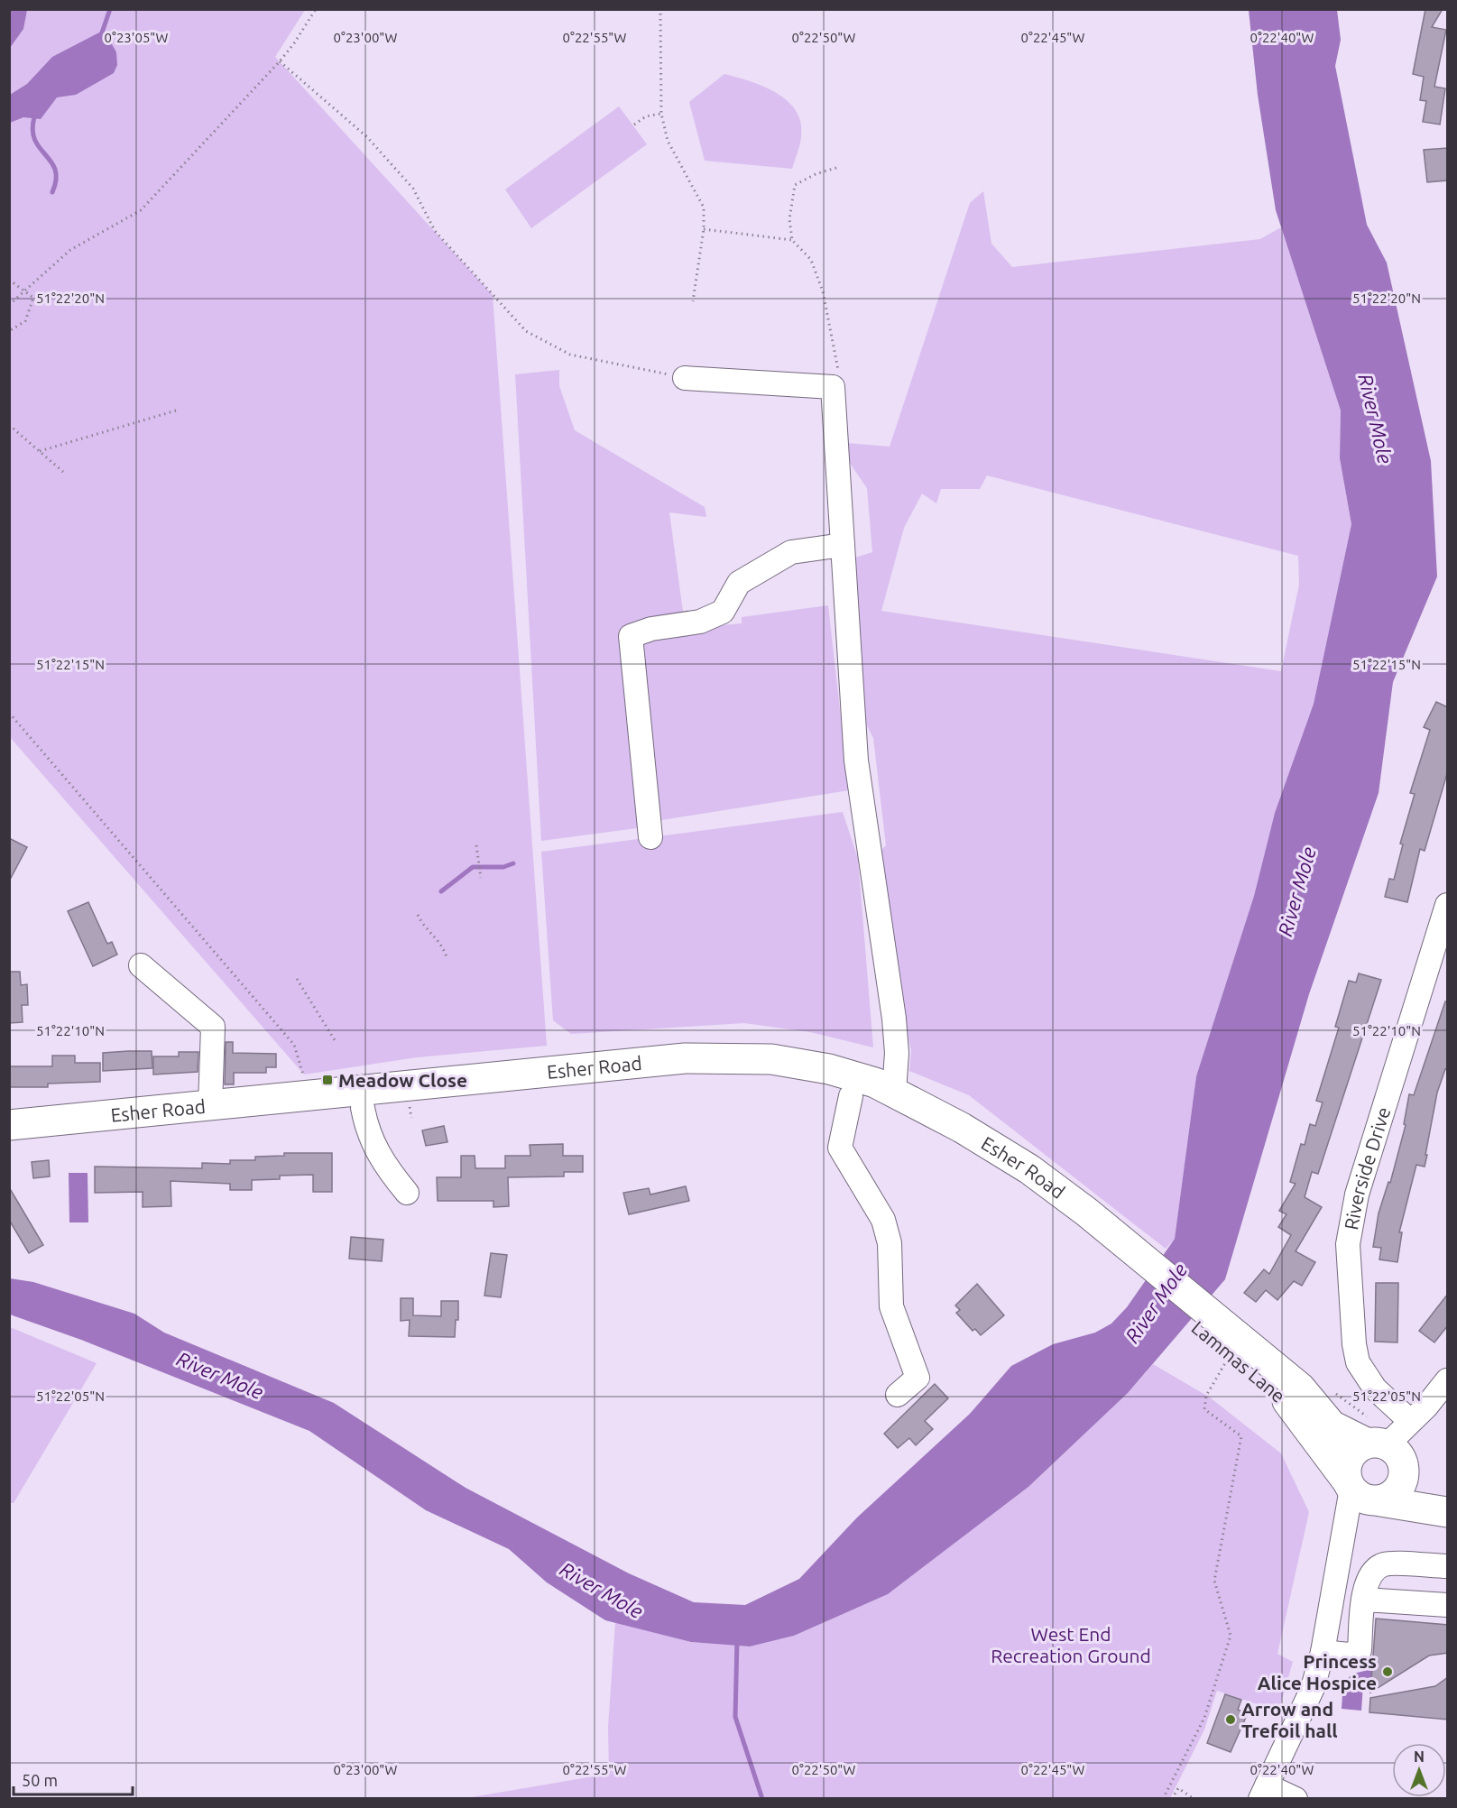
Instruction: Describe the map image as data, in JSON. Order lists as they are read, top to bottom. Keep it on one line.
{"streets":{"main road":["Esher Road","Lammas Lane"],"street":["Riverside Drive"]},"crossings":[["Esher Road","Lammas Lane"]],"water":["River Mole"],"parks":["West End Recreation Ground"],"places":{"transit":["Meadow Close"],"other":["Princess Alice Hospice","Arrow and Trefoil hall"]},"scale_bar":"50 m","north":"top","coordinates":["0°23'05\"W","0°23'00\"W","0°22'55\"W","0°22'50\"W","0°22'45\"W","0°22'40\"W","51°22'20\"N","51°22'15\"N","51°22'10\"N","51°22'05\"N"]}
